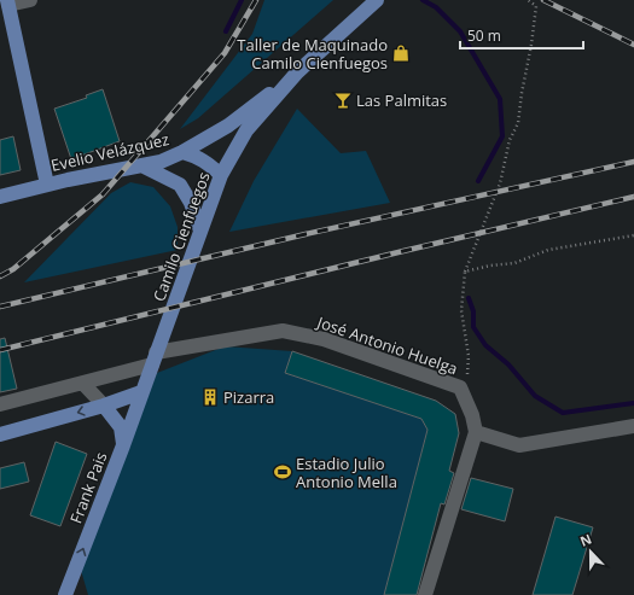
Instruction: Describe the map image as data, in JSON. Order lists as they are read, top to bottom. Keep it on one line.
{"streets":{"main road":["Evelio Velázquez","Camilo Cienfuegos","Frank Pais"],"street":["José Antonio Huelga"]},"crossings":[["Evelio Velázquez","Camilo Cienfuegos"],["Camilo Cienfuegos","José Antonio Huelga"],["Camilo Cienfuegos","Frank Pais"]],"one_way":["Frank Pais"],"places":{"shop":["Taller de Maquinado Camilo Cienfuegos"],"bar":["Las Palmitas"],"building":["Pizarra"],"sports":["Estadio Julio Antonio Mella"]},"scale_bar":"50 m","north":"top"}
